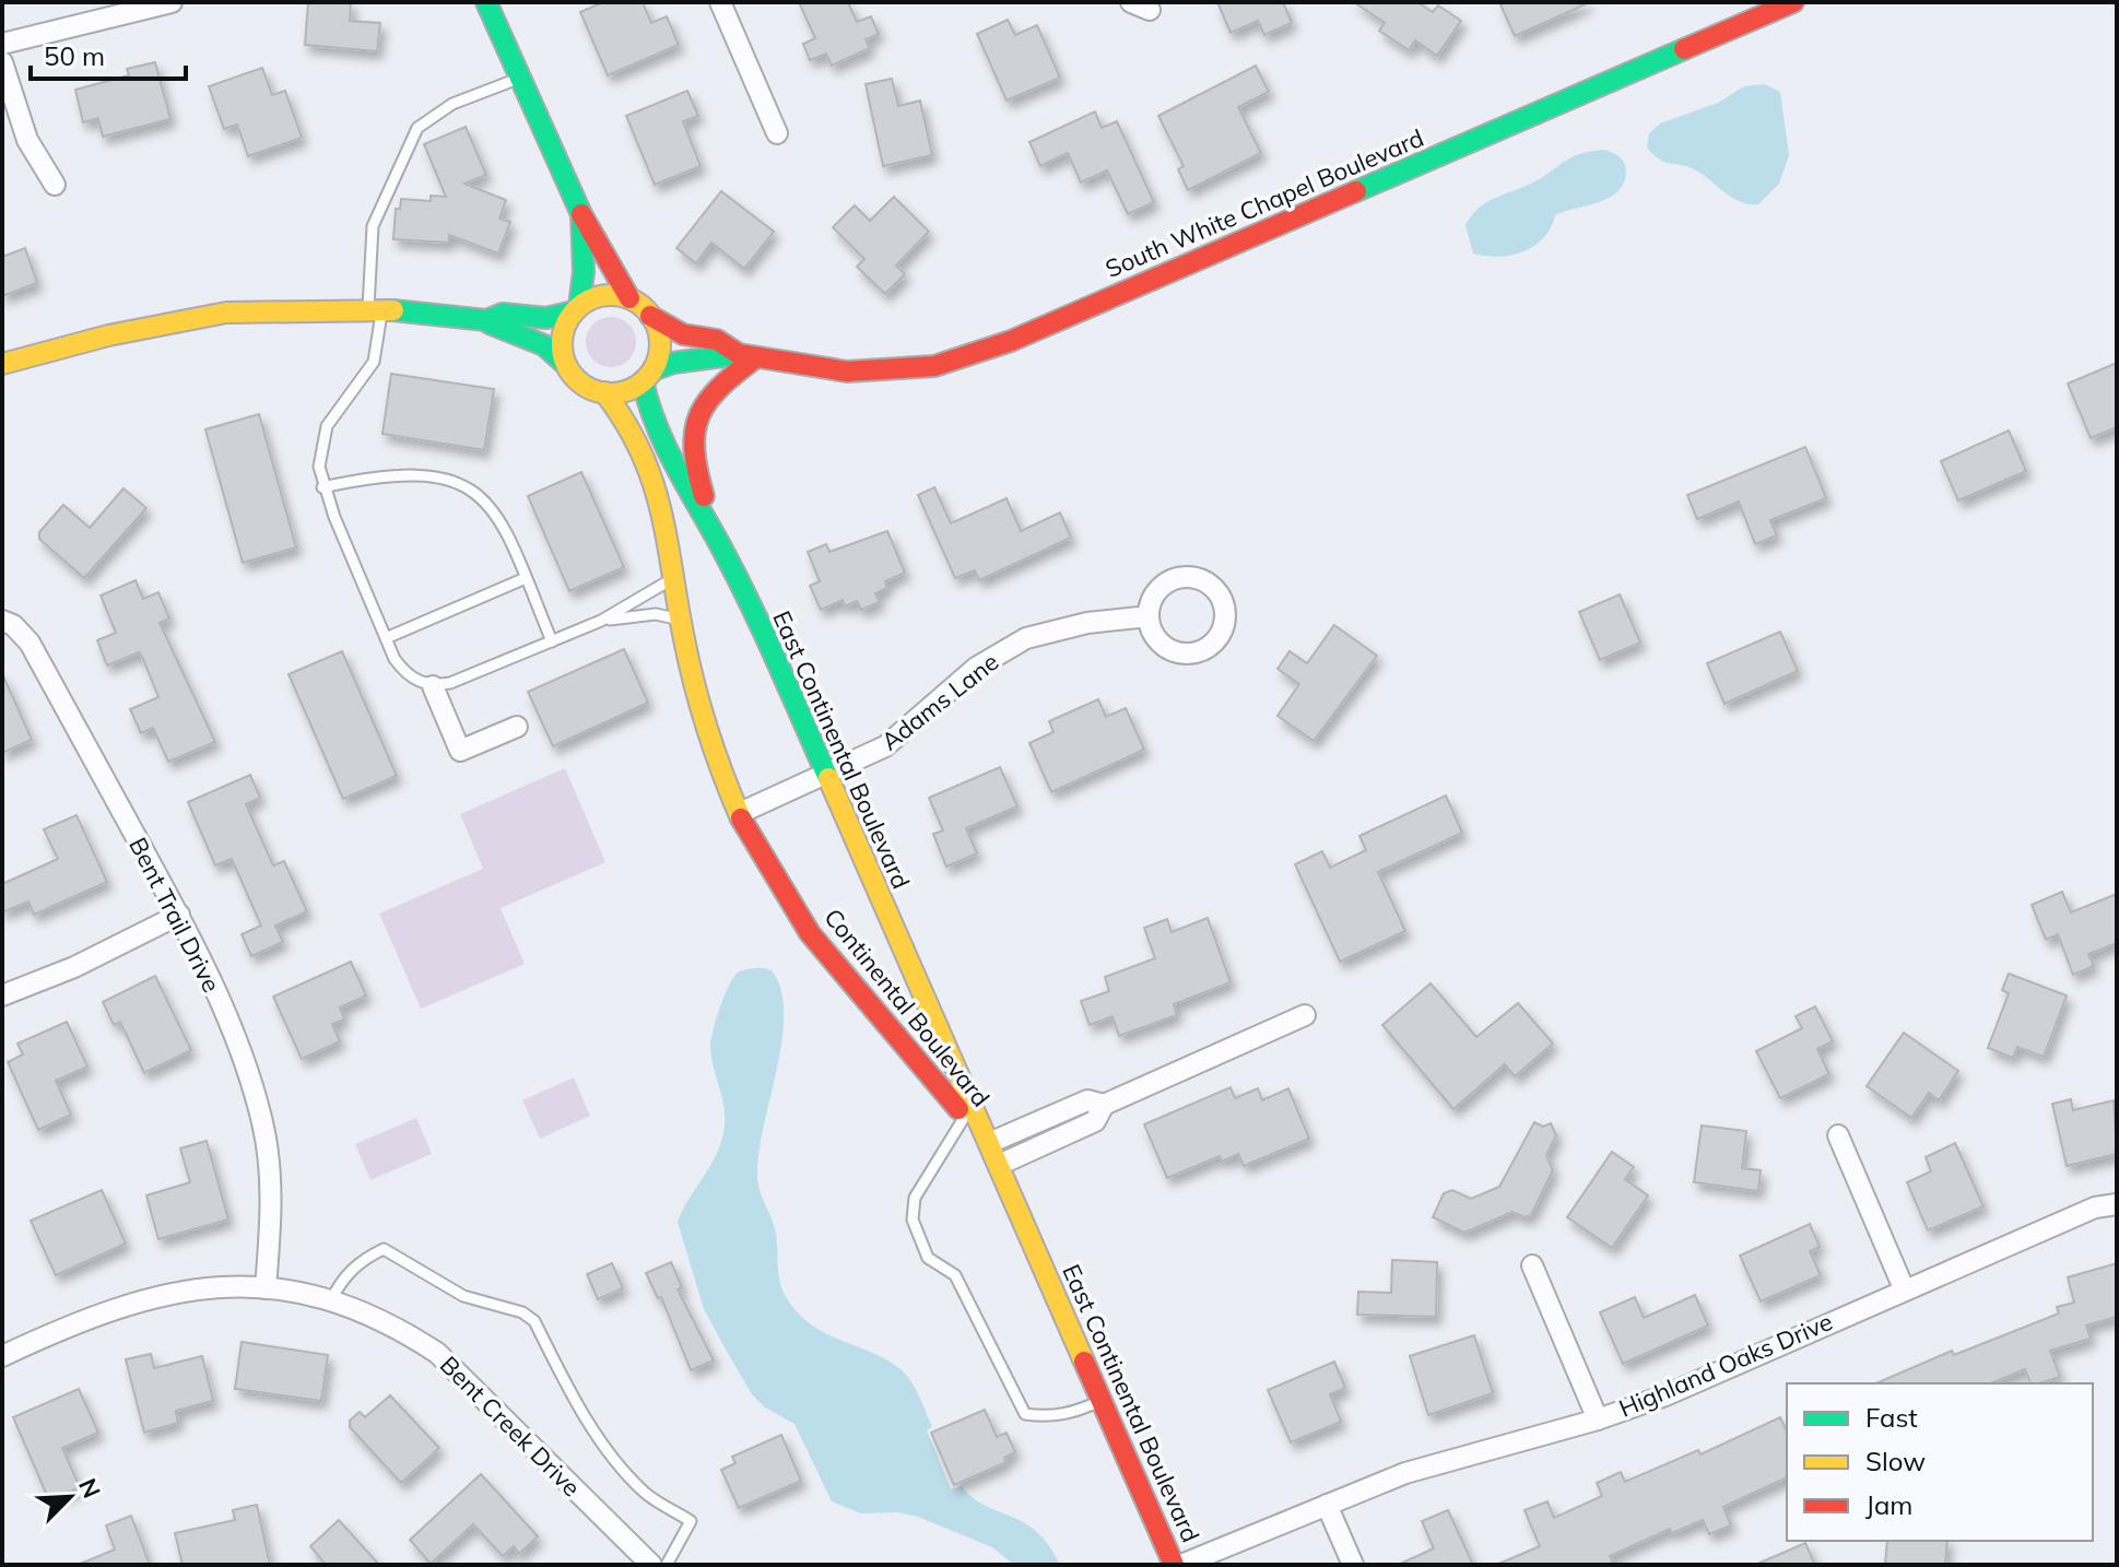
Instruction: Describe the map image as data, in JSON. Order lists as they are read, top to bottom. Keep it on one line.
{"streets":{"main road":["South White Chapel Boulevard","East Continental Boulevard","Continental Boulevard"],"street":["Adams Lane","Bent Trail Drive","Highland Oaks Drive","Bent Creek Drive"]},"crossings":[["South White Chapel Boulevard","East Continental Boulevard"],["South White Chapel Boulevard","Continental Boulevard"],["Adams Lane","East Continental Boulevard"],["Adams Lane","Continental Boulevard"],["East Continental Boulevard","Continental Boulevard"],["Bent Trail Drive","Bent Creek Drive"]],"legend":["Fast","Slow","Jam"],"scale_bar":"50 m","north":"top right"}
